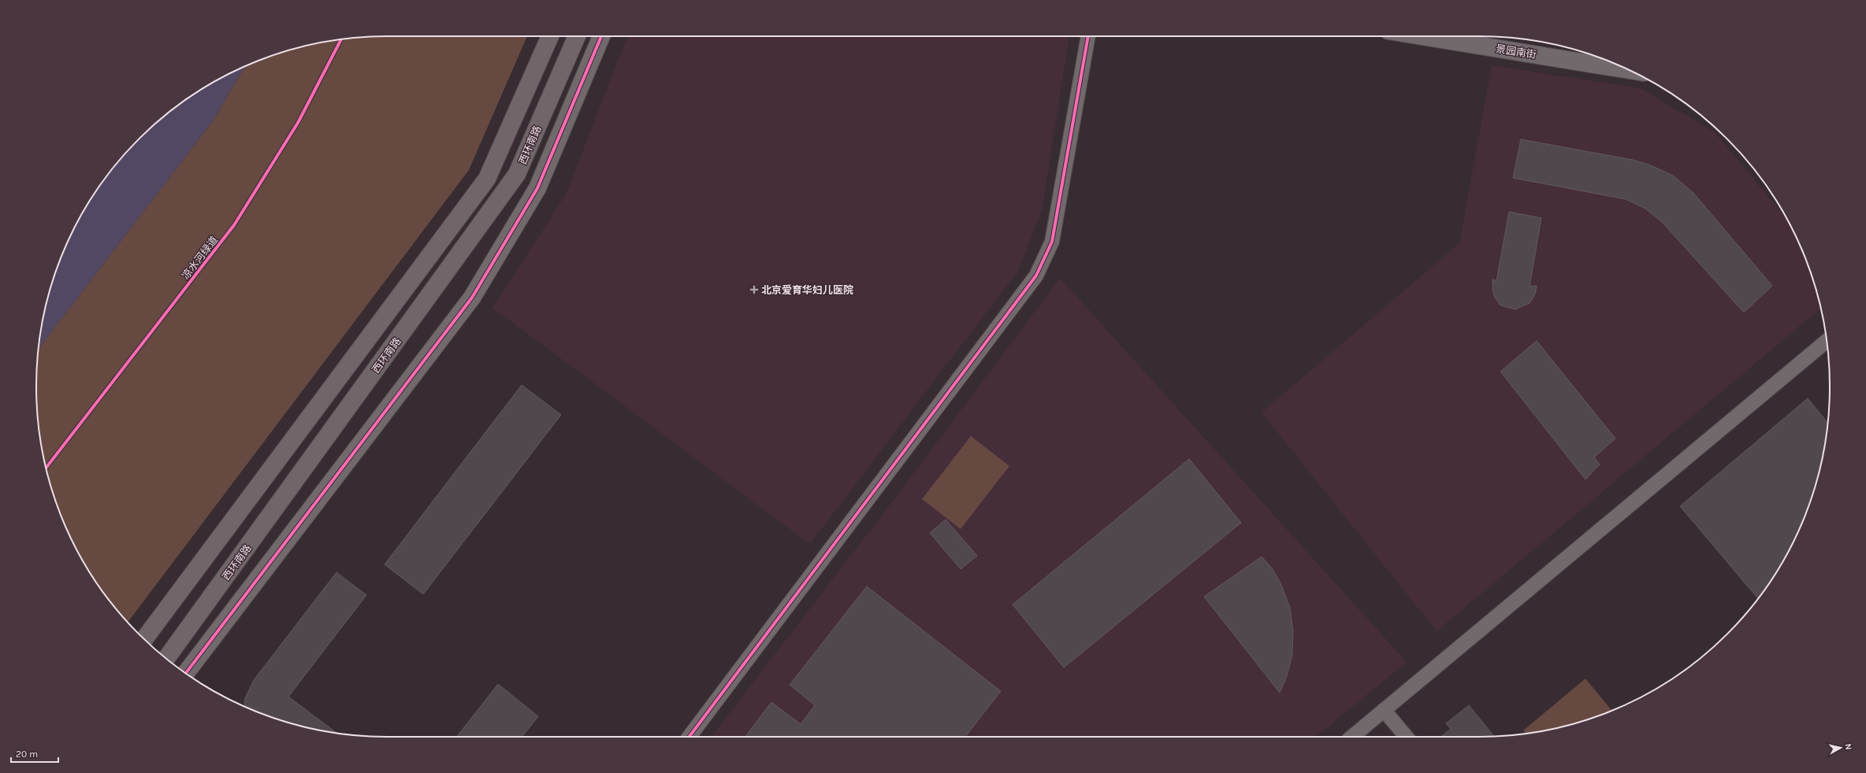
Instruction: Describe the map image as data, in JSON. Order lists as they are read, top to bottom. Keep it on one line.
{"streets":{"main road":["西环南路"],"street":["景园南街"],"cycle path":["凉水河绿道"]},"places":{"health":["北京爱育华妇儿医院"]},"scale_bar":"20 m","north":"right"}
